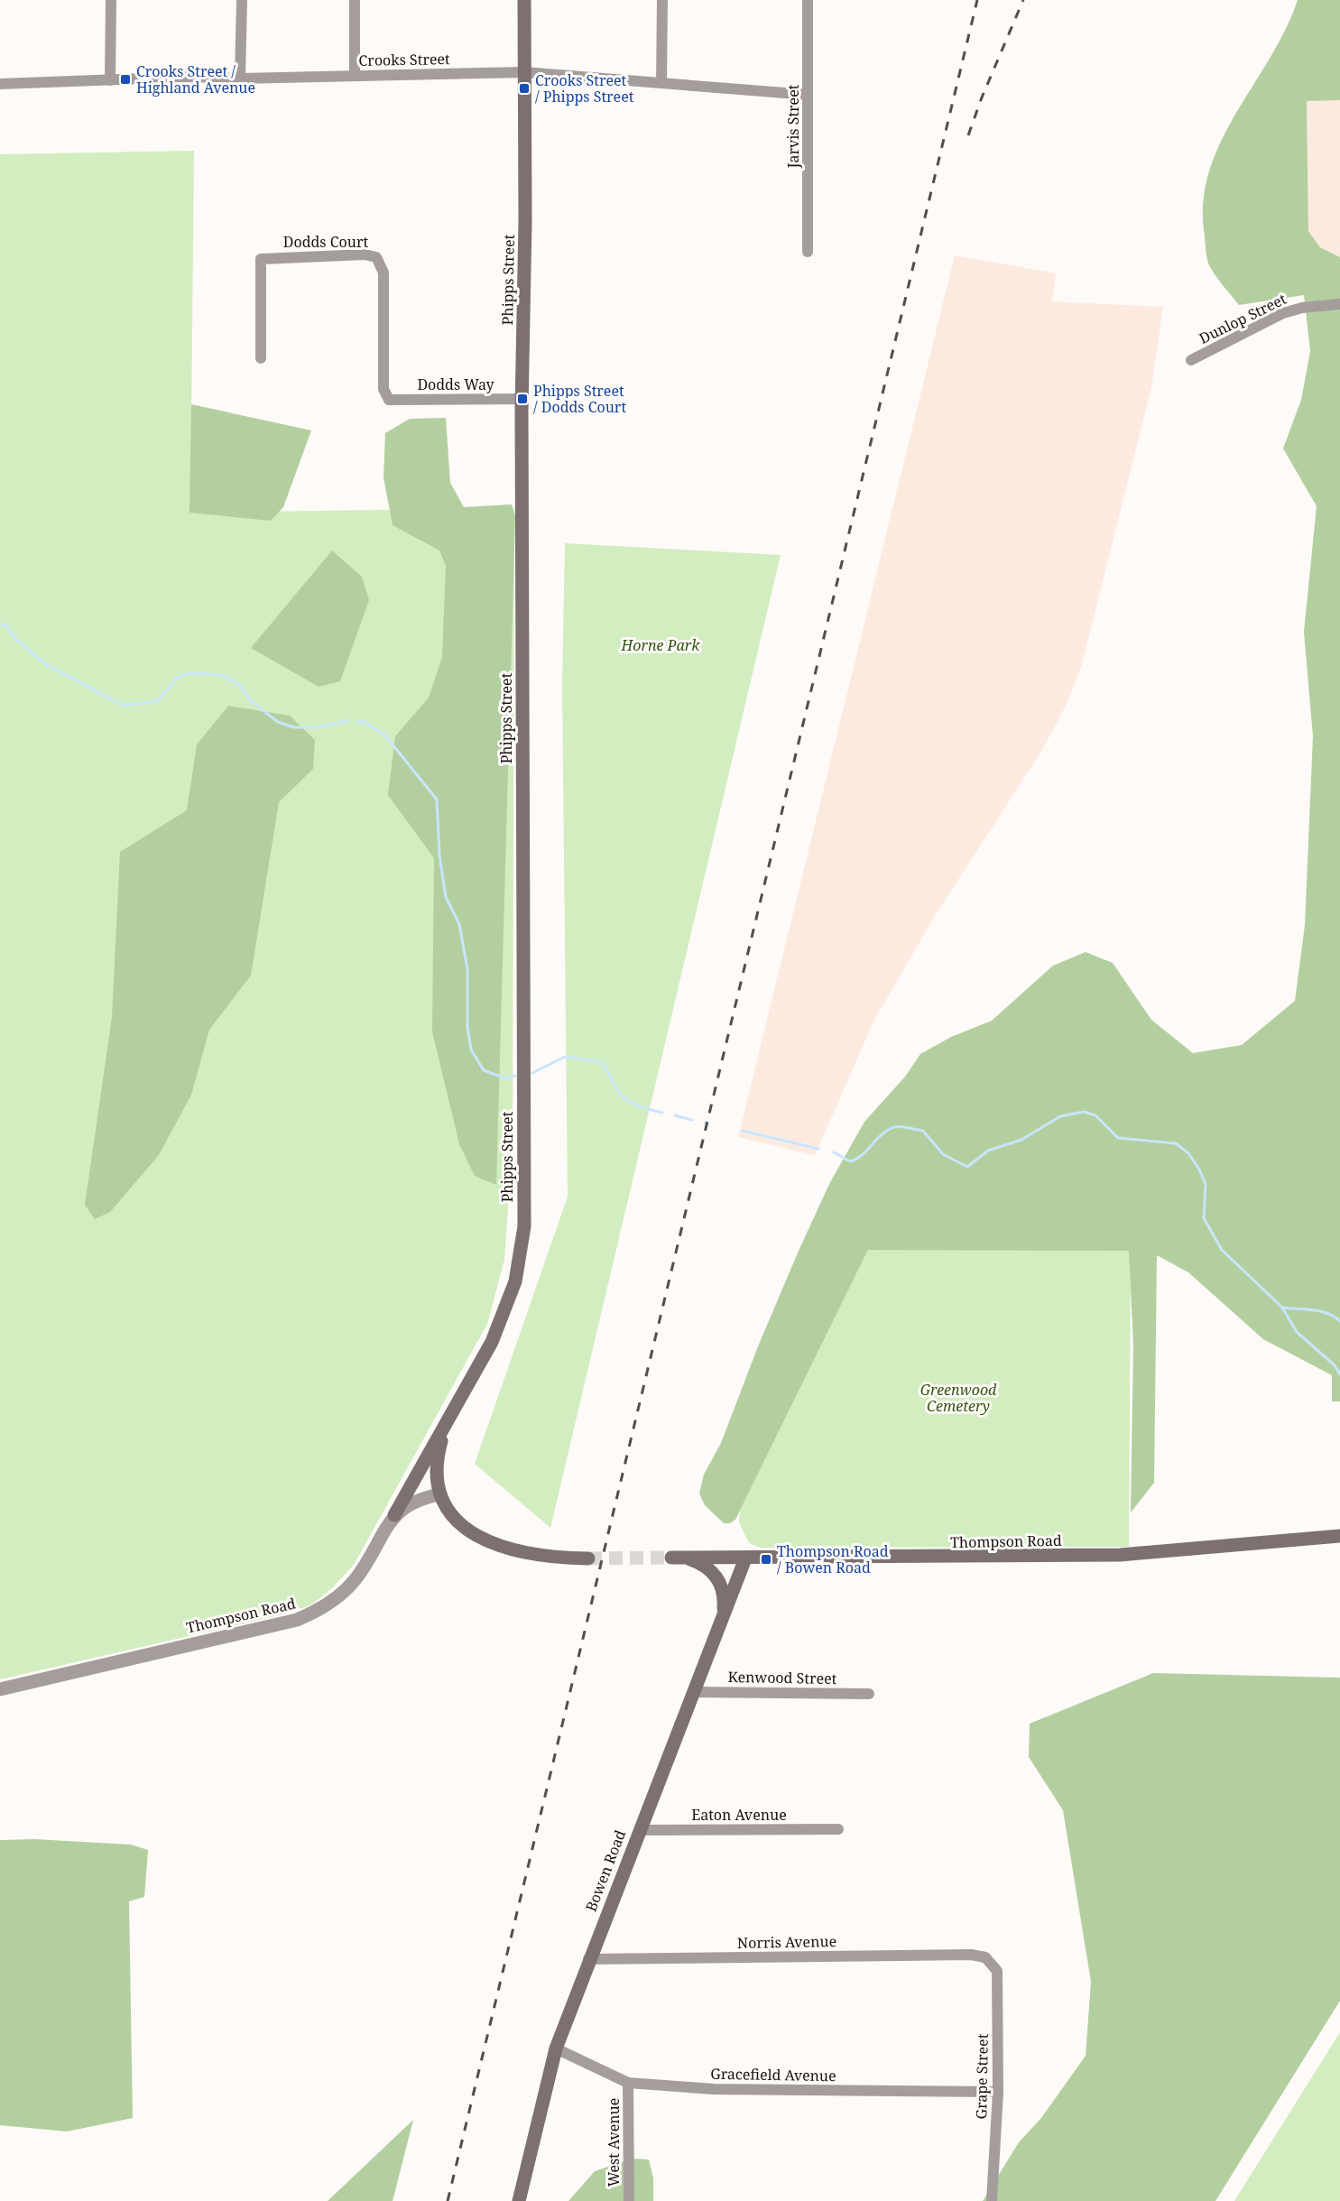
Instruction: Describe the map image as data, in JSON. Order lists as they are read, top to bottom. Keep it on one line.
{"streets":{"main road":["Phipps Street","Thompson Road","Bowen Road"],"street":["Crooks Street","Jarvis Street","Dodds Court","Dunlop Street","Dodds Way","Kenwood Street","Eaton Avenue","Norris Avenue","Gracefield Avenue","Grape Street","West Avenue"]},"crossings":[["Crooks Street","Jarvis Street"],["Crooks Street","Phipps Street"],["Dodds Court","Dodds Way"],["Phipps Street","Dodds Way"],["Thompson Road","Bowen Road"],["Kenwood Street","Bowen Road"],["Eaton Avenue","Bowen Road"],["Bowen Road","Norris Avenue"],["Bowen Road","Gracefield Avenue"],["Norris Avenue","Grape Street"],["Gracefield Avenue","Grape Street"],["Gracefield Avenue","West Avenue"]],"parks":["Horne Park","Greenwood Cemetery"],"places":{"transit":["Crooks Street / Highland Avenue","Crooks Street / Phipps Street","Phipps Street / Dodds Court","Thompson Road / Bowen Road"]}}
